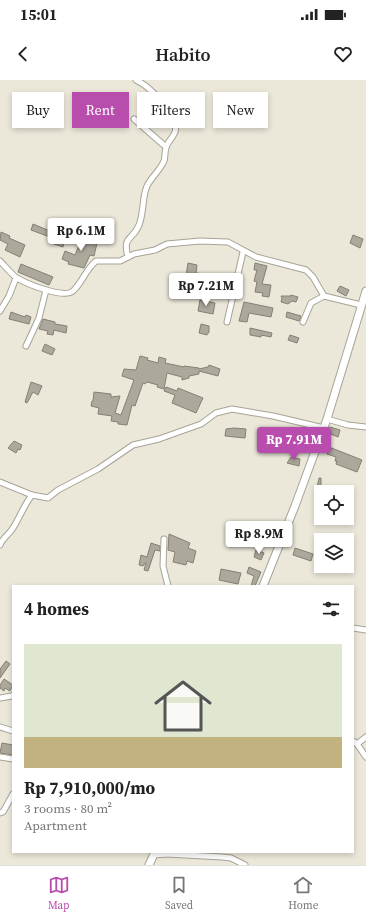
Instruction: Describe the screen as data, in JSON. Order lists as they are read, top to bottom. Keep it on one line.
{"page":{"status":"15:01","header":"Habito","chip":["Buy","Rent","Filters","New"],"price":["Rp 6.1M","Rp 7.21M","Rp 7.91M","Rp 8.9M"],"heading":"4 homes","list":[{"name":"Rp 7,910,000/mo","note":"3 rooms · 80 m² · Apartment"}],"tabs":["Map","Saved","Home"]}}
